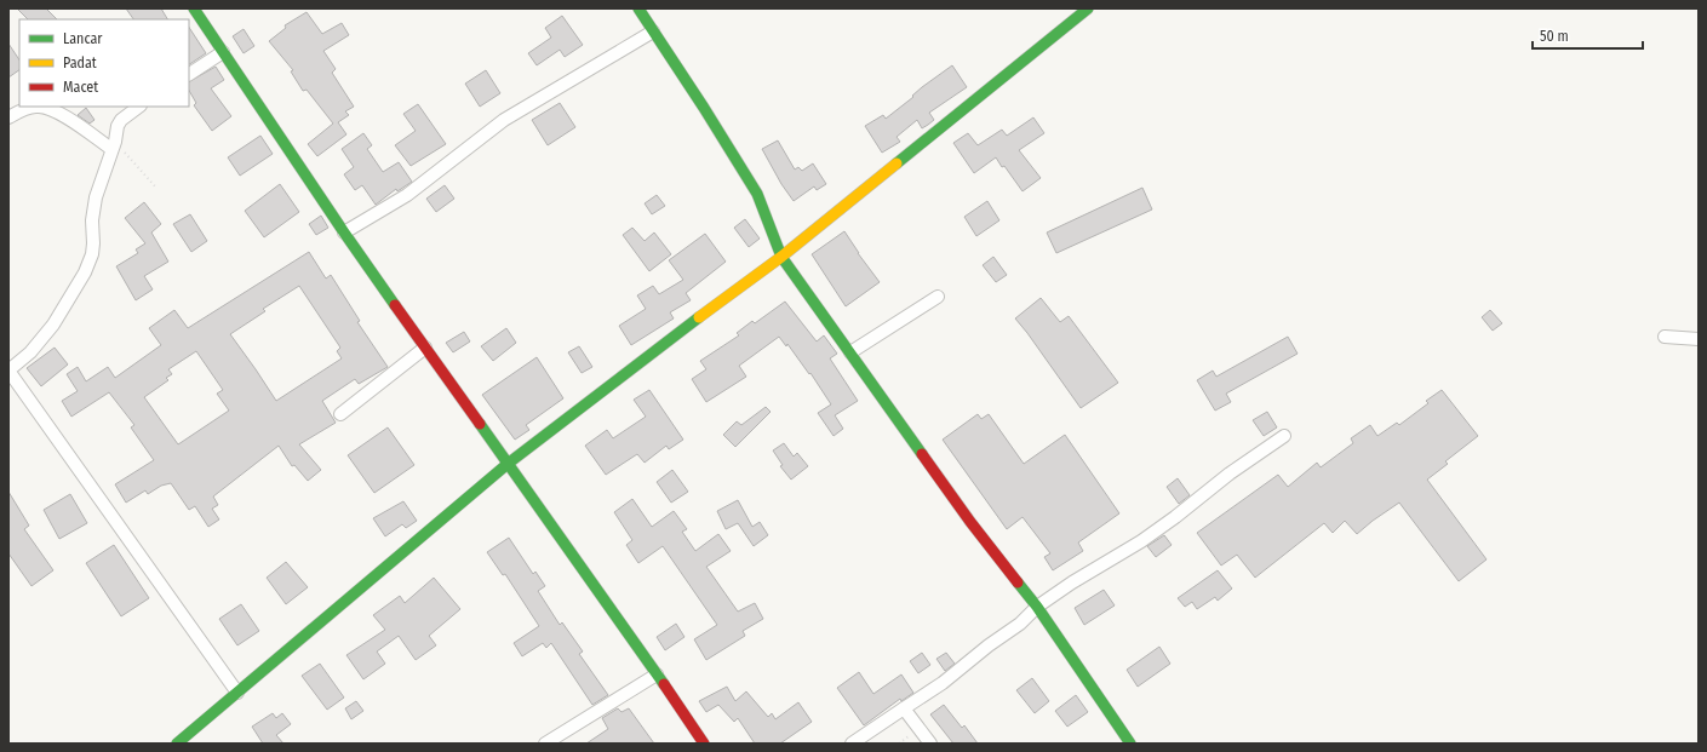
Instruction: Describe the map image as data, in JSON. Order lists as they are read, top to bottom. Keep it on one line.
{"legend":["Lancar","Padat","Macet"],"scale_bar":"50 m"}
